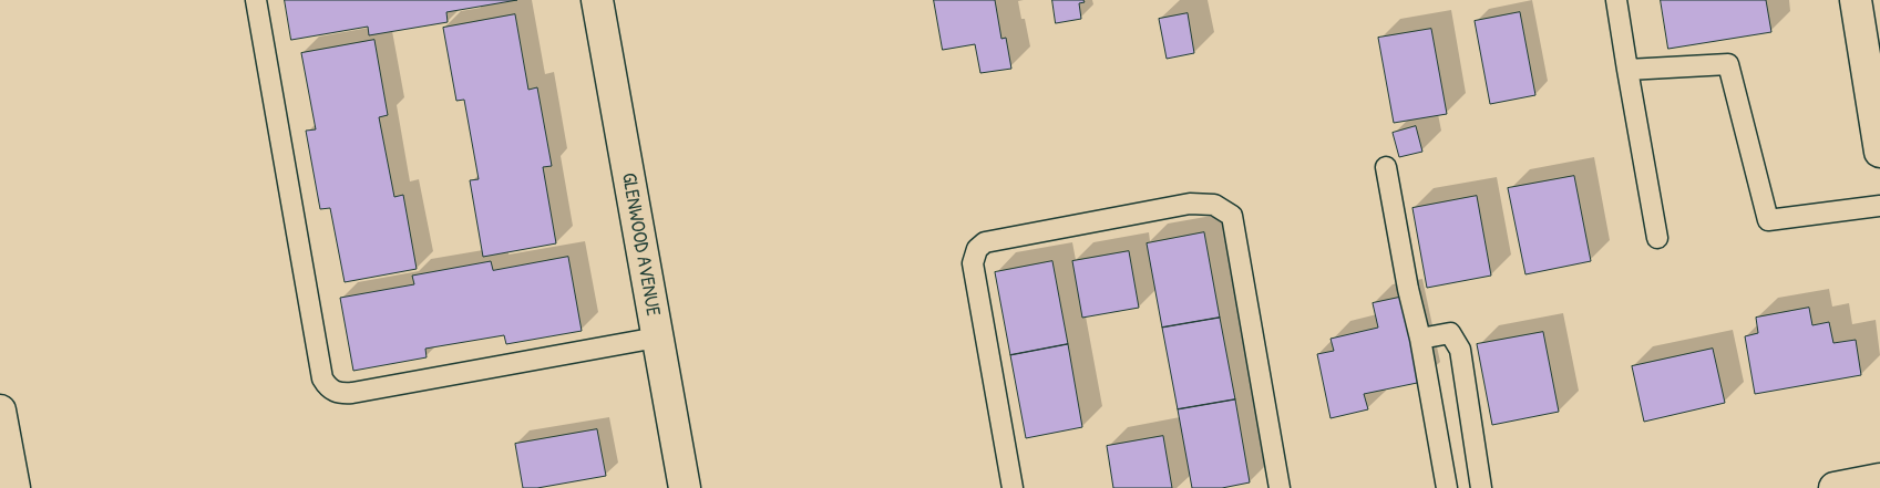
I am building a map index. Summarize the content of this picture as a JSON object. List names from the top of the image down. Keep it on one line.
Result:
{"streets":{"street":["GLENWOOD AVENUE"]}}
